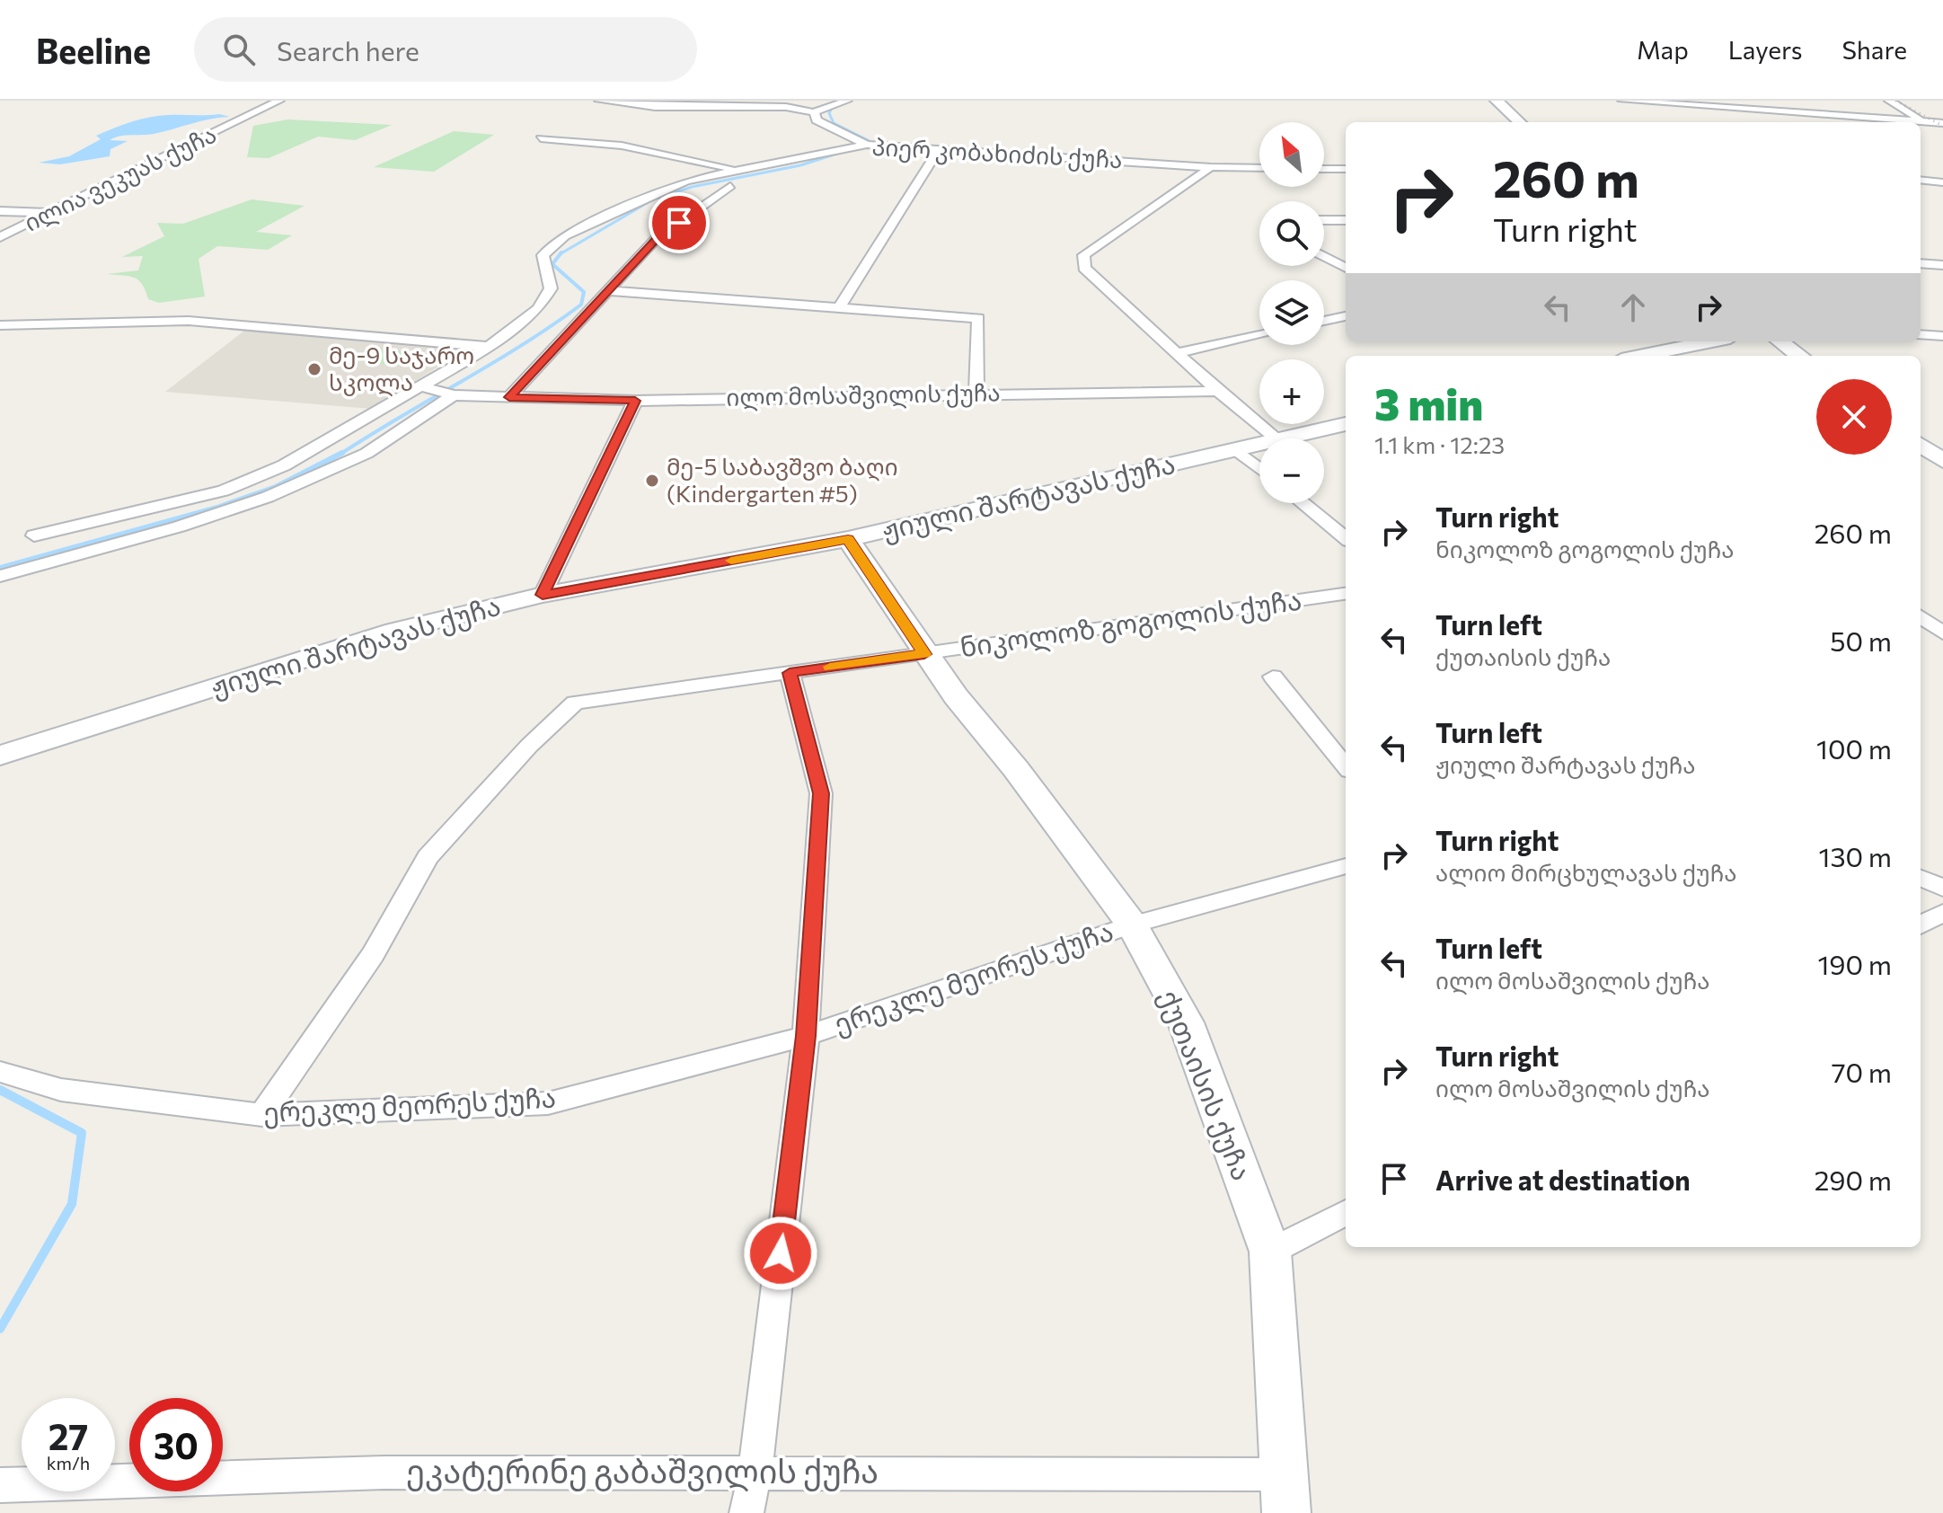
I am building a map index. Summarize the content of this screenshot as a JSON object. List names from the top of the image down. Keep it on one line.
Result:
{"streets":{"street":["პიერ კობახიძის ქუჩა","ილია ვეკუას ქუჩა","ილო მოსაშვილის ქუჩა","ჟიული შარტავას ქუჩა","ნიკოლოზ გოგოლის ქუჩა","ერეკლე მეორეს ქუჩა","ქუთაისის ქუჩა","ეკატერინე გაბაშვილის ქუჩა"]},"crossings":[["პიერ კობახიძის ქუჩა","ილო მოსაშვილის ქუჩა"],["ჟიული შარტავას ქუჩა","ქუთაისის ქუჩა"],["ნიკოლოზ გოგოლის ქუჩა","ერეკლე მეორეს ქუჩა"],["ნიკოლოზ გოგოლის ქუჩა","ქუთაისის ქუჩა"],["ერეკლე მეორეს ქუჩა","ქუთაისის ქუჩა"],["ქუთაისის ქუჩა","ეკატერინე გაბაშვილის ქუჩა"]],"places":["მე-9 საჯარო სკოლა","მე-5 საბავშვო ბაღი (Kindergarten #5)"],"north":"top left","page":{"header":"Beeline","search":"Search here","nav":["Map","Layers","Share"],"map_buttons":["+","−"],"turn":["260 m","Turn right"],"heading":["3 min","1.1 km · 12:23"],"list":[{"name":"Turn right","note":"ნიკოლოზ გოგოლის ქუჩა","value":"260 m"},{"name":"Turn left","note":"ქუთაისის ქუჩა","value":"50 m"},{"name":"Turn left","note":"ჟიული შარტავას ქუჩა","value":"100 m"},{"name":"Turn right","note":"ალიო მირცხულავას ქუჩა","value":"130 m"},{"name":"Turn left","note":"ილო მოსაშვილის ქუჩა","value":"190 m"},{"name":"Turn right","note":"ილო მოსაშვილის ქუჩა","value":"70 m"},{"name":"Arrive at destination","value":"290 m"}],"speed":"27 km/h","limit":"30"}}
